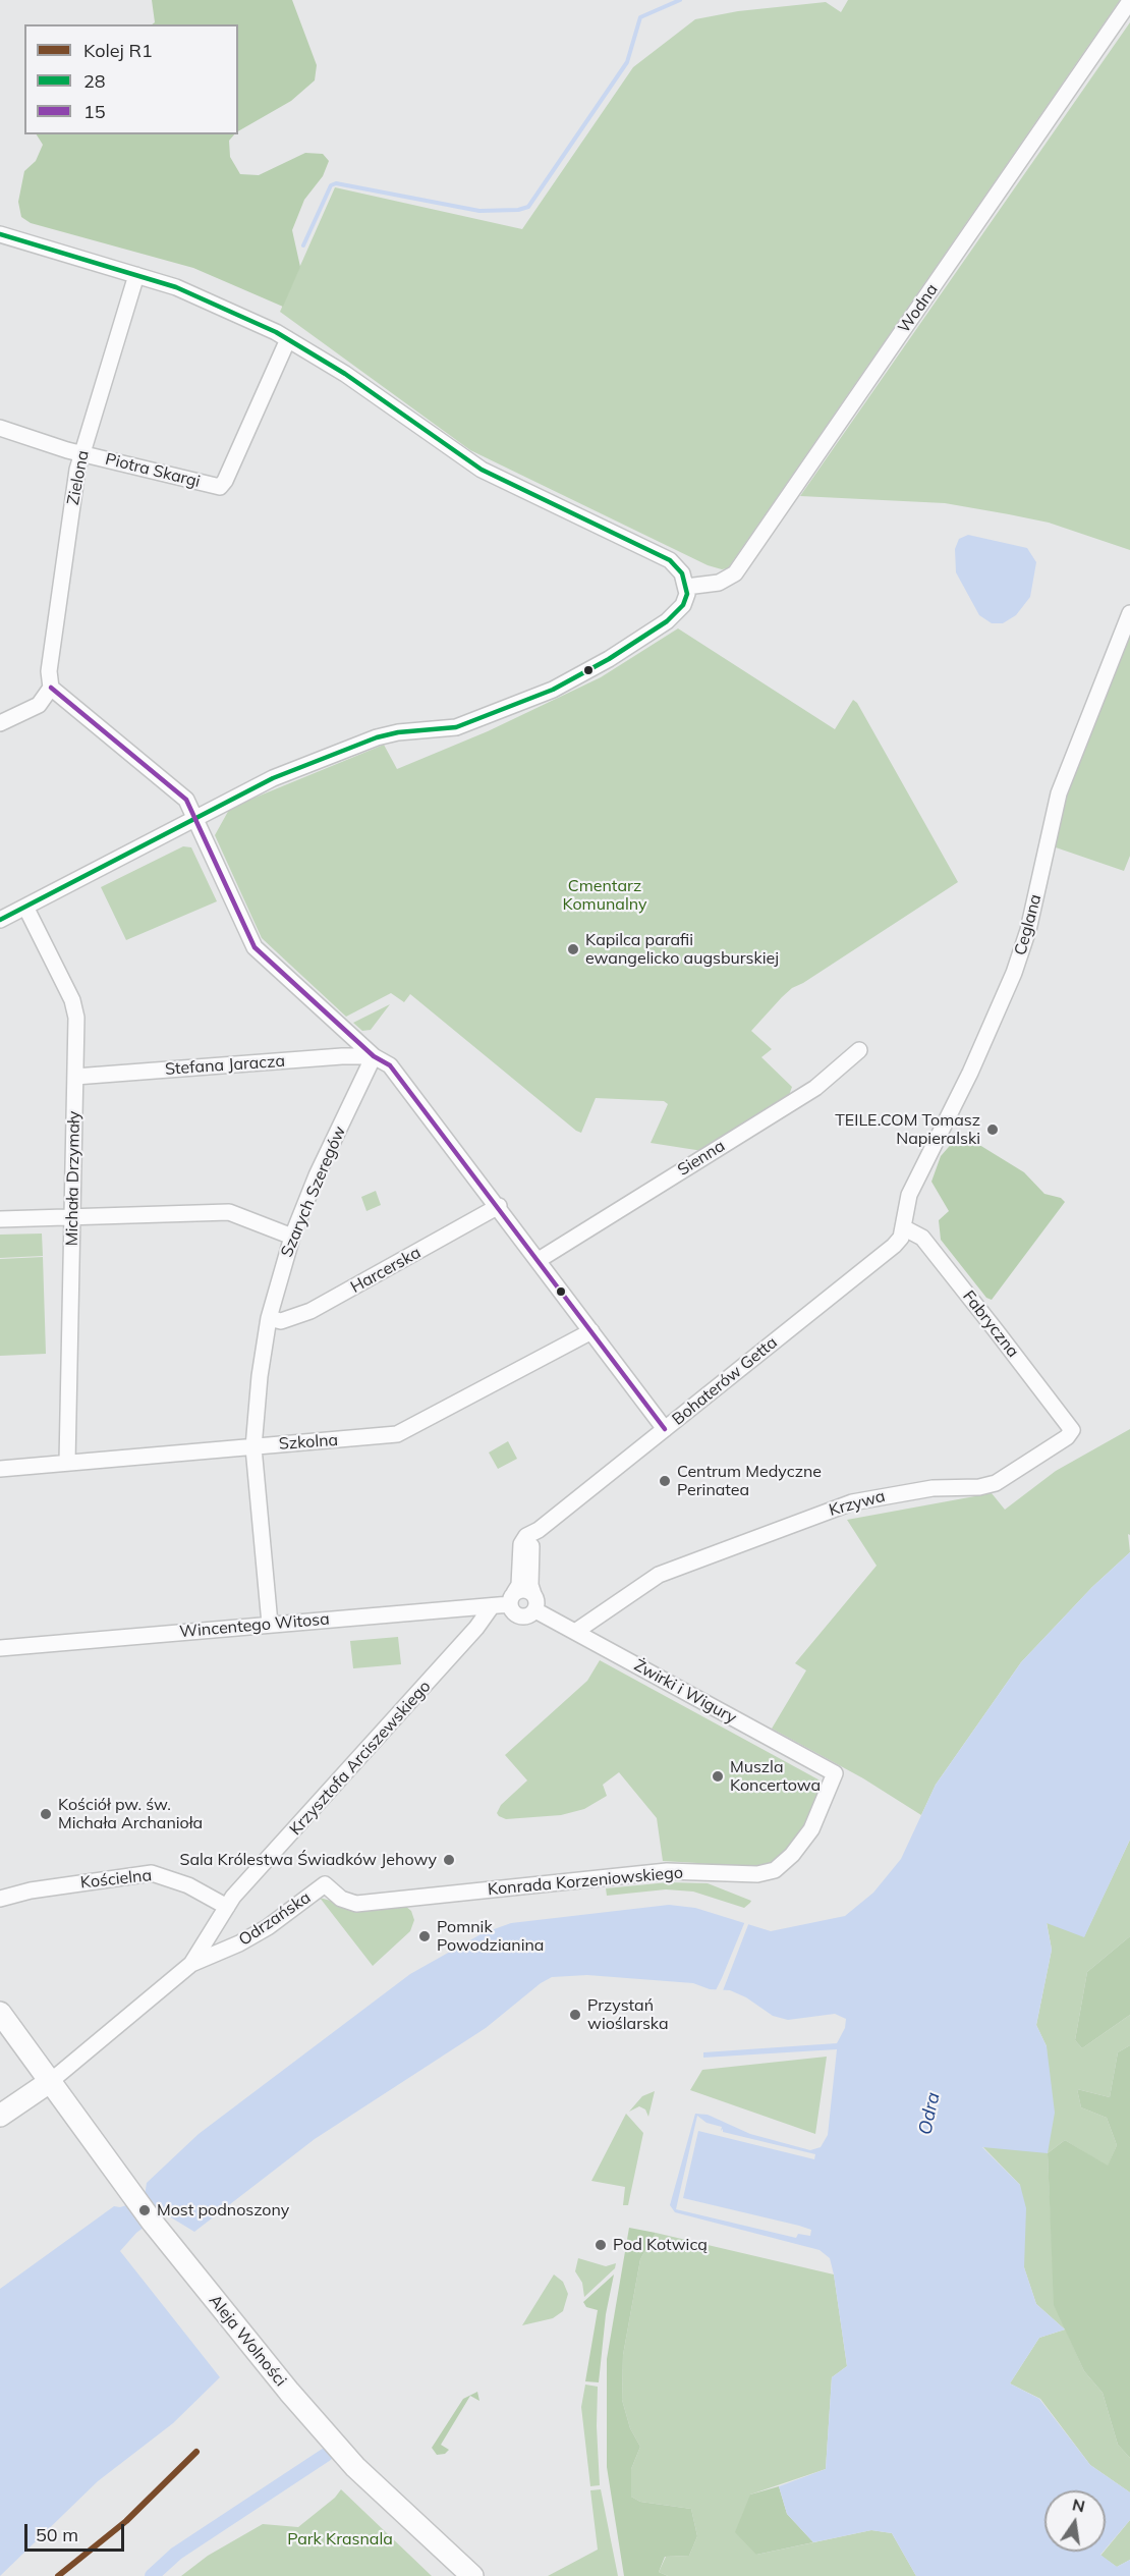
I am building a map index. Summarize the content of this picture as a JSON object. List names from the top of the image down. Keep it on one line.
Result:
{"streets":{"street":["Wodna","Piotra Skargi","Zielona","Ceglana","Stefana Jaracza","Sienna","Michała Drzymały","Szarych Szeregów","Harcerska","Fabryczna","Bohaterów Getta","Szkolna","Krzywa","Wincentego Witosa","Żwirki i Wigury","Krzysztofa Arciszewskiego","Kościelna","Konrada Korzeniowskiego","Odrzańska","Aleja Wolności"]},"crossings":[["Piotra Skargi","Zielona"],["Ceglana","Fabryczna"],["Ceglana","Bohaterów Getta"],["Stefana Jaracza","Michała Drzymały"],["Stefana Jaracza","Szarych Szeregów"],["Michała Drzymały","Szkolna"],["Szarych Szeregów","Harcerska"],["Szarych Szeregów","Szkolna"],["Szarych Szeregów","Wincentego Witosa"],["Fabryczna","Bohaterów Getta"],["Fabryczna","Krzywa"],["Bohaterów Getta","Wincentego Witosa"],["Bohaterów Getta","Żwirki i Wigury"],["Krzywa","Żwirki i Wigury"],["Wincentego Witosa","Żwirki i Wigury"],["Wincentego Witosa","Krzysztofa Arciszewskiego"],["Żwirki i Wigury","Konrada Korzeniowskiego"],["Krzysztofa Arciszewskiego","Kościelna"],["Krzysztofa Arciszewskiego","Odrzańska"],["Kościelna","Odrzańska"],["Konrada Korzeniowskiego","Odrzańska"],["Odrzańska","Aleja Wolności"]],"water":["Odra"],"parks":["Cmentarz Komunalny","Park Krasnala"],"places":["Kapilca parafii ewangelicko augsburskiej","TEILE.COM Tomasz Napieralski","Centrum Medyczne Perinatea","Muszla Koncertowa","Kościół pw. św. Michała Archanioła","Sala Królestwa Świadków Jehowy","Pomnik Powodzianina","Przystań wioślarska","Most podnoszony","Pod Kotwicą"],"lines":["transit line 28","transit line 15","rail line R1"],"legend":["Kolej R1","28","15"],"scale_bar":"50 m","north":"top"}
